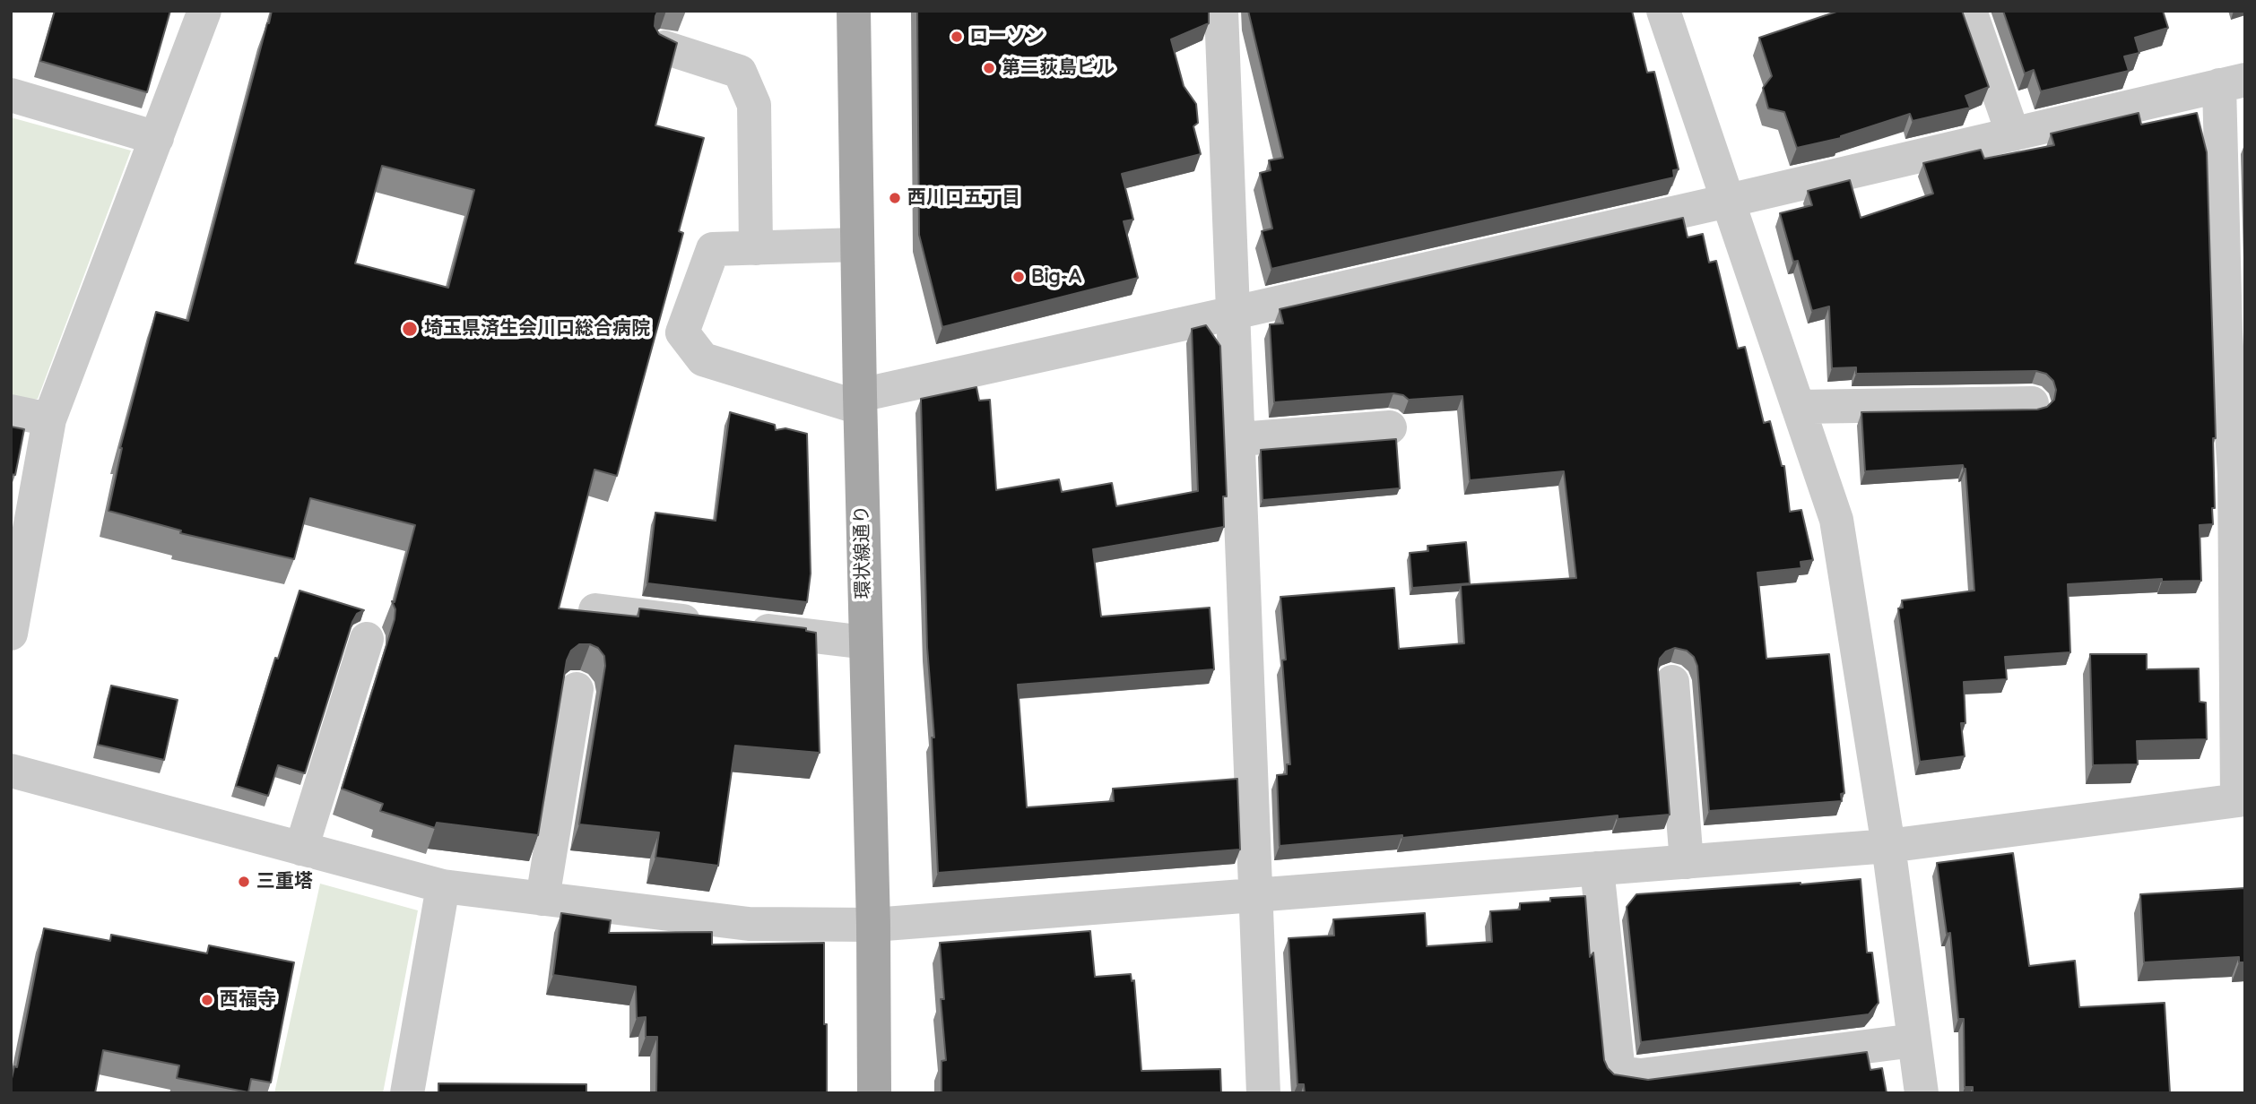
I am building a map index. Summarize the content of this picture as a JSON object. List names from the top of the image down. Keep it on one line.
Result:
{"streets":{"main road":["環状線通り"]},"places":["ローソン","第二荻島ビル","西川口五丁目","Big-A","埼玉県済生会川口総合病院","三重塔","西福寺"]}
